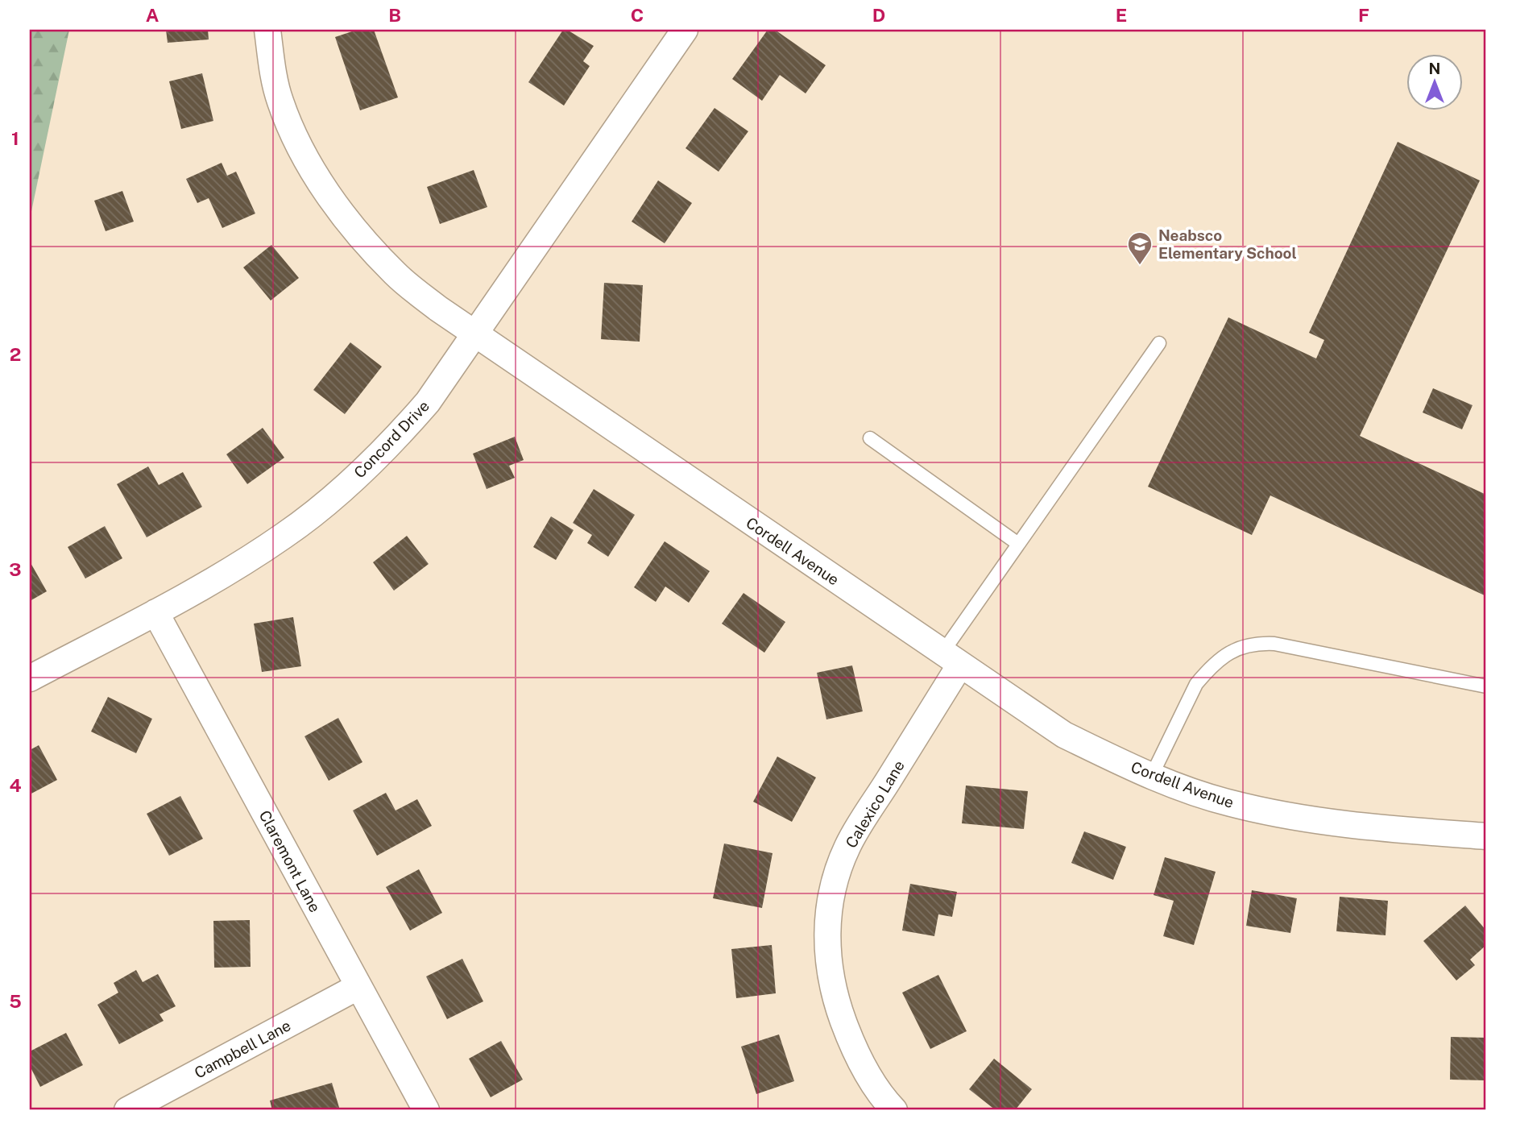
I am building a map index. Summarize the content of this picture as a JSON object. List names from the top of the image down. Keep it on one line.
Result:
{"streets":{"street":["Concord Drive","Cordell Avenue","Calexico Lane","Claremont Lane","Campbell Lane"]},"crossings":[["Concord Drive","Cordell Avenue"],["Concord Drive","Claremont Lane"],["Cordell Avenue","Calexico Lane"],["Claremont Lane","Campbell Lane"]],"places":{"school or university":["Neabsco Elementary School"]},"north":"top","grid":{"columns":["A","B","C","D","E","F"],"rows":["1","2","3","4","5"]}}
